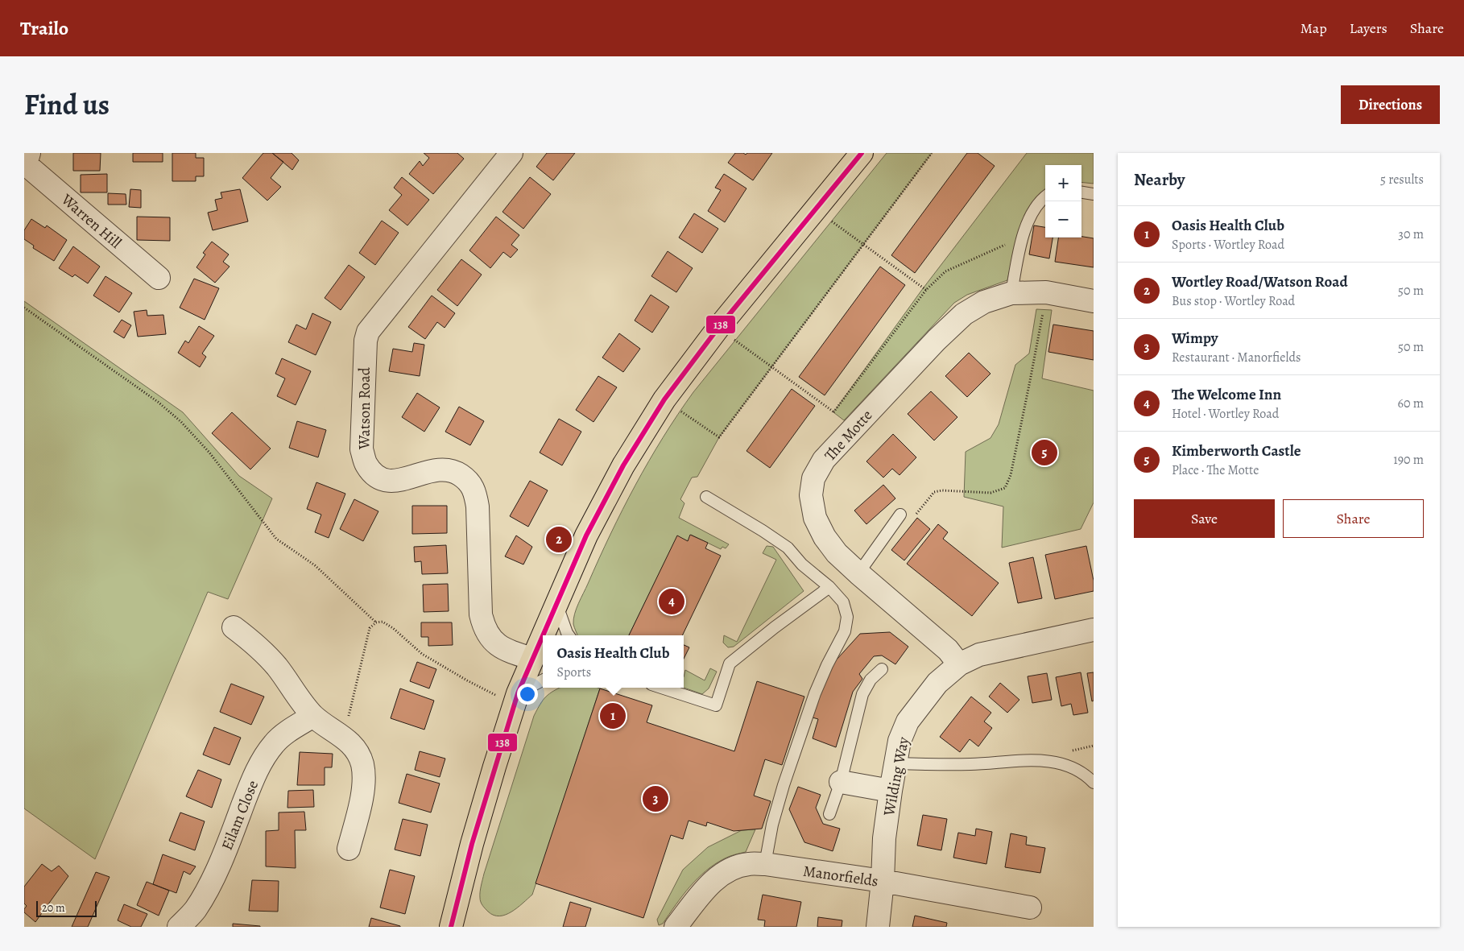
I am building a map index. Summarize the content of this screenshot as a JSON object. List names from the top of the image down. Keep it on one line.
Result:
{"streets":{"street":["Warren Hill","Watson Road","The Motte","Wilding Way","Eilam Close","Manorfields"]},"crossings":[["The Motte","Wilding Way"],["Wilding Way","Manorfields"]],"lines":["transit line 138"],"scale_bar":"20 m","page":{"header":"Trailo","nav":["Map","Layers","Share"],"title":"Find us","buttons":["Directions",["Save","Share"]],"heading":["Nearby","5 results"],"map_buttons":["+","−"],"list":[{"mark":"1","name":"Oasis Health Club","note":"Sports · Wortley Road","value":"30 m"},{"mark":"2","name":"Wortley Road/Watson Road","note":"Bus stop · Wortley Road","value":"50 m"},{"mark":"3","name":"Wimpy","note":"Restaurant · Manorfields","value":"50 m"},{"mark":"4","name":"The Welcome Inn","note":"Hotel · Wortley Road","value":"60 m"},{"mark":"5","name":"Kimberworth Castle","note":"Place · The Motte","value":"190 m"}],"pins":["5","2","4","1","3"],"popup":["Oasis Health Club","Sports"],"scale":"20 m"}}
